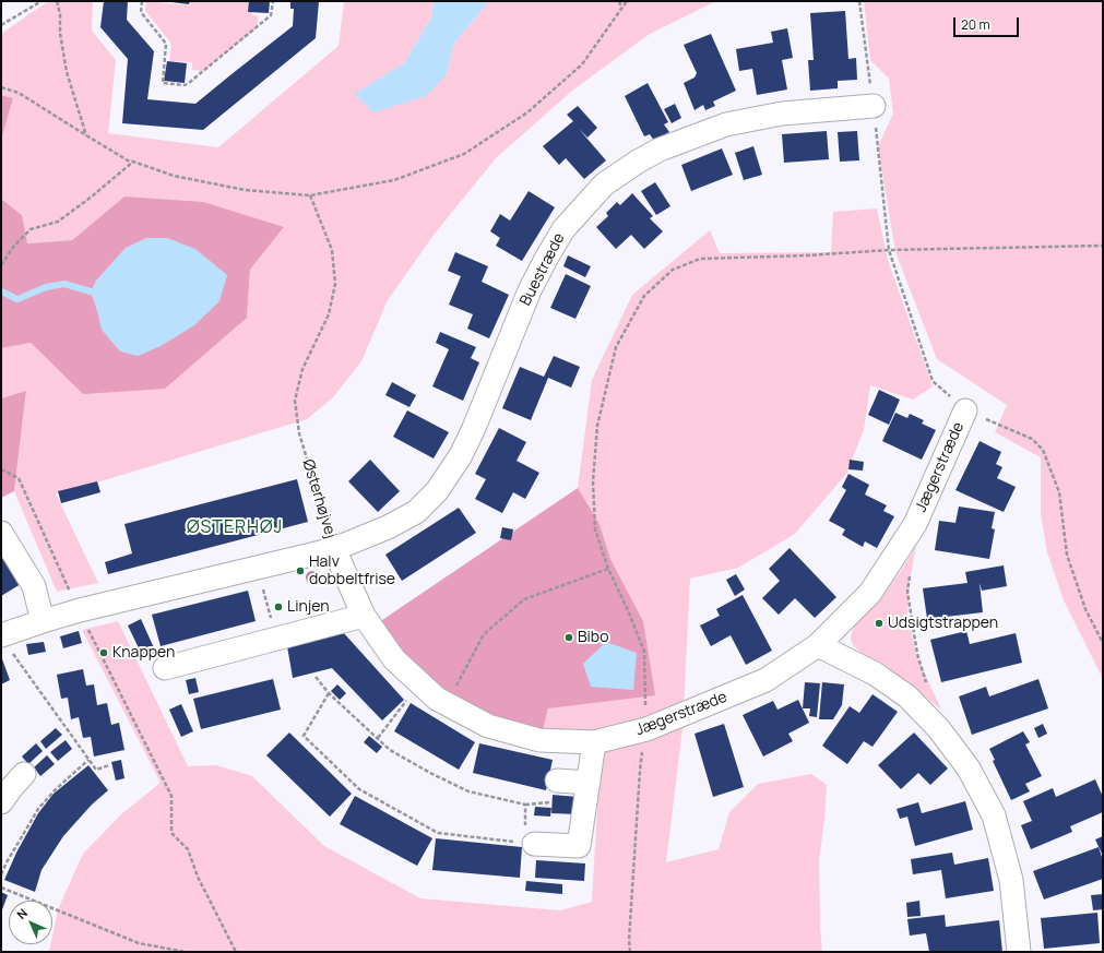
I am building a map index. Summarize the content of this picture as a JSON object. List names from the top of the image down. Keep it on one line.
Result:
{"streets":{"street":["Buestræde","Jægerstræde","Østerhøjvej"]},"crossings":[["Buestræde","Jægerstræde"],["Buestræde","Østerhøjvej"],["Jægerstræde","Østerhøjvej"]],"districts":["ØSTERHØJ"],"places":["Halv dobbeltfrise","Linjen","Udsigtstrappen","Bibo","Knappen"],"scale_bar":"20 m","north":"top left"}
